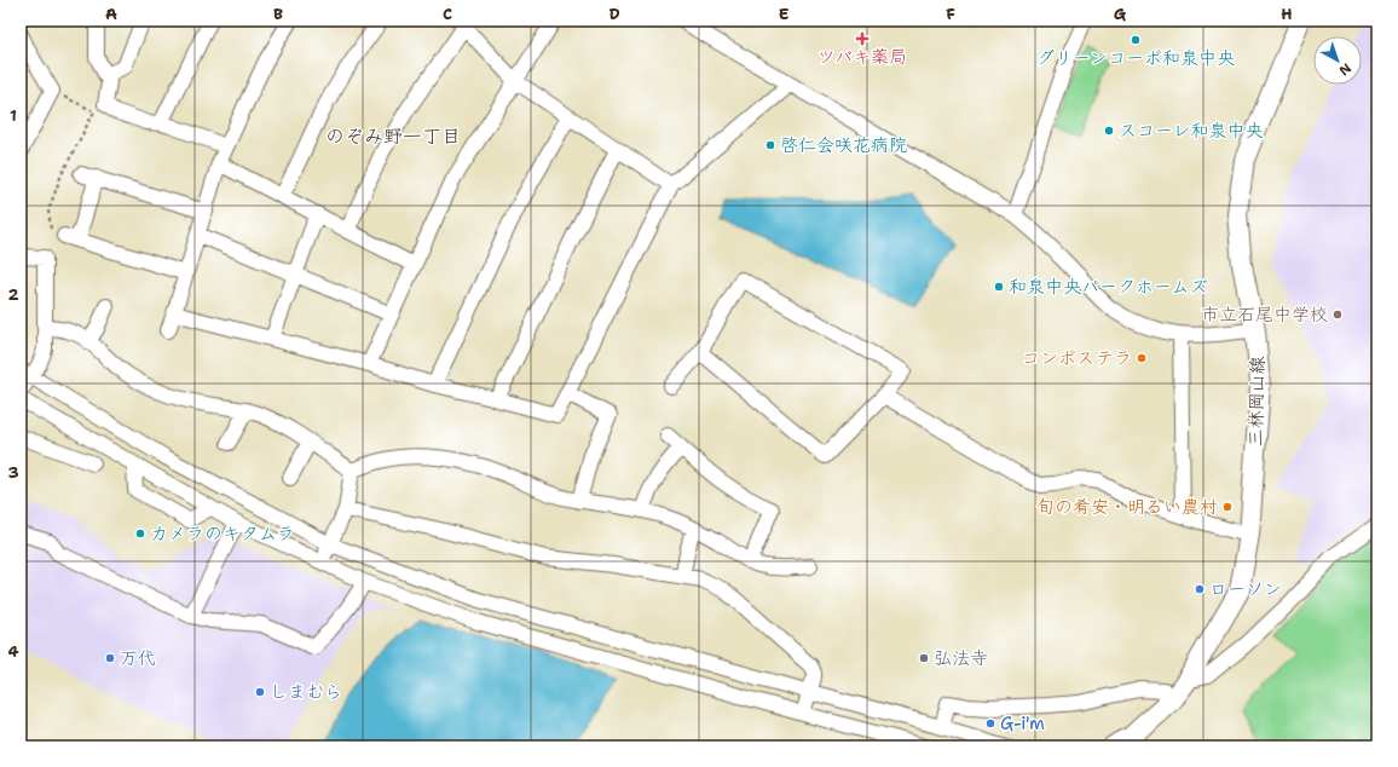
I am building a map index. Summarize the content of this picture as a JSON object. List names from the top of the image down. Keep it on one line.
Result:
{"streets":{"main road":["三林岡山線"]},"districts":["のぞみ野一丁目"],"places":{"health":["ツバキ薬局"],"other":["グリーンコーポ和泉中央","スコーレ和泉中央","啓仁会咲花病院","和泉中央パークホームズ","市立石尾中学校","コンポステラ","旬の肴安・明るい農村","カメラのキタムラ","ローソン","万代","弘法寺","しまむら","G-i'm"]},"north":"bottom right","grid":{"columns":["A","B","C","D","E","F","G","H"],"rows":["1","2","3","4"]}}
